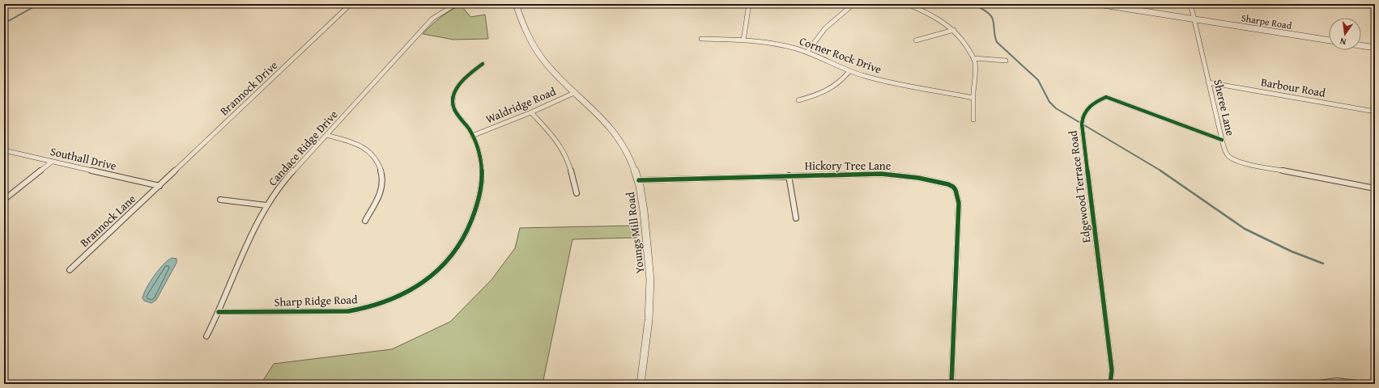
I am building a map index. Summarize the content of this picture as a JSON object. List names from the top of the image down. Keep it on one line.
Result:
{"streets":{"street":["Sharpe Road","Corner Rock Drive","Barbour Road","Brannock Drive","Waldridge Road","Sheree Lane","Candace Ridge Drive","Southall Drive","Hickory Tree Lane","Edgewood Terrace Road","Brannock Lane","Youngs Mill Road","Sharp Ridge Road"]},"crossings":[["Sharpe Road","Sheree Lane"],["Barbour Road","Sheree Lane"],["Brannock Drive","Southall Drive"],["Brannock Drive","Brannock Lane"],["Waldridge Road","Youngs Mill Road"],["Waldridge Road","Sharp Ridge Road"],["Sheree Lane","Edgewood Terrace Road"],["Candace Ridge Drive","Sharp Ridge Road"],["Southall Drive","Brannock Lane"],["Hickory Tree Lane","Youngs Mill Road"]],"north":"bottom"}
